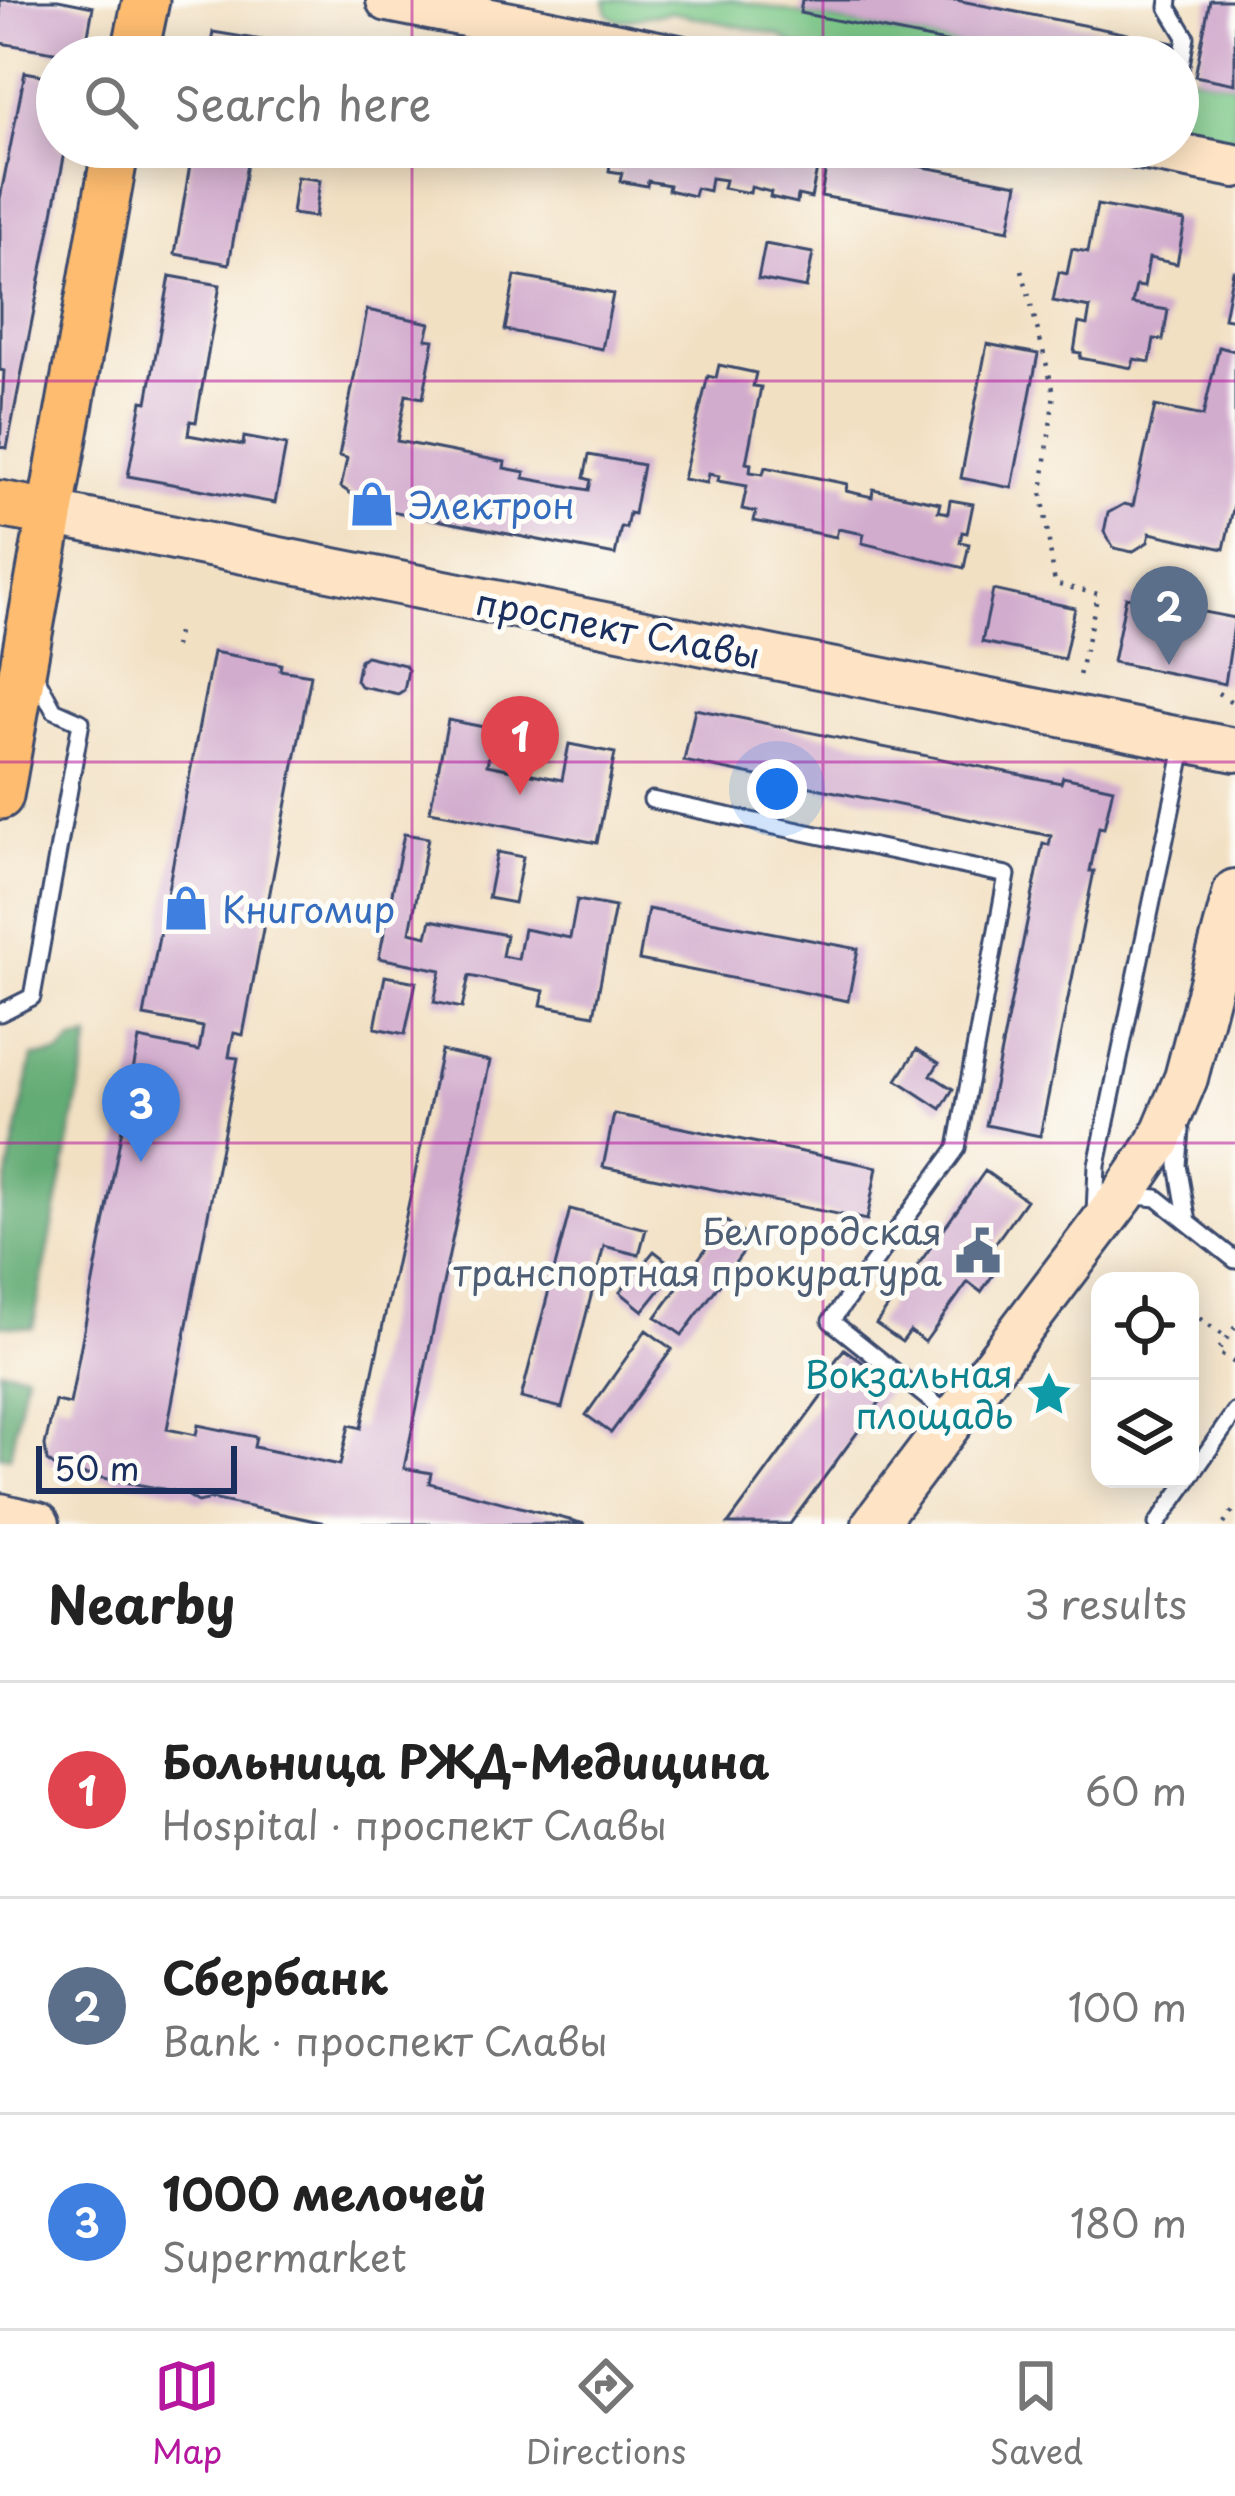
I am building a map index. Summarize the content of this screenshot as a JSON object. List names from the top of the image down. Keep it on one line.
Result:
{"streets":{"main road":["проспект Славы"]},"places":{"shop":["Электрон","Книгомир"],"public building":["Белгородская транспортная прокуратура"],"place":["Вокзальная площадь"]},"scale_bar":"50 m","page":{"search":"Search here","pins":["2","1","3"],"scale":"50 m","heading":["Nearby","3 results"],"list":[{"mark":"1","name":"Больница РЖД-Медицина","note":"Hospital · проспект Славы","value":"60 m"},{"mark":"2","name":"Сбербанк","note":"Bank · проспект Славы","value":"100 m"},{"mark":"3","name":"1000 мелочей","note":"Supermarket","value":"180 m"}],"nav":["Map","Directions","Saved"]}}
